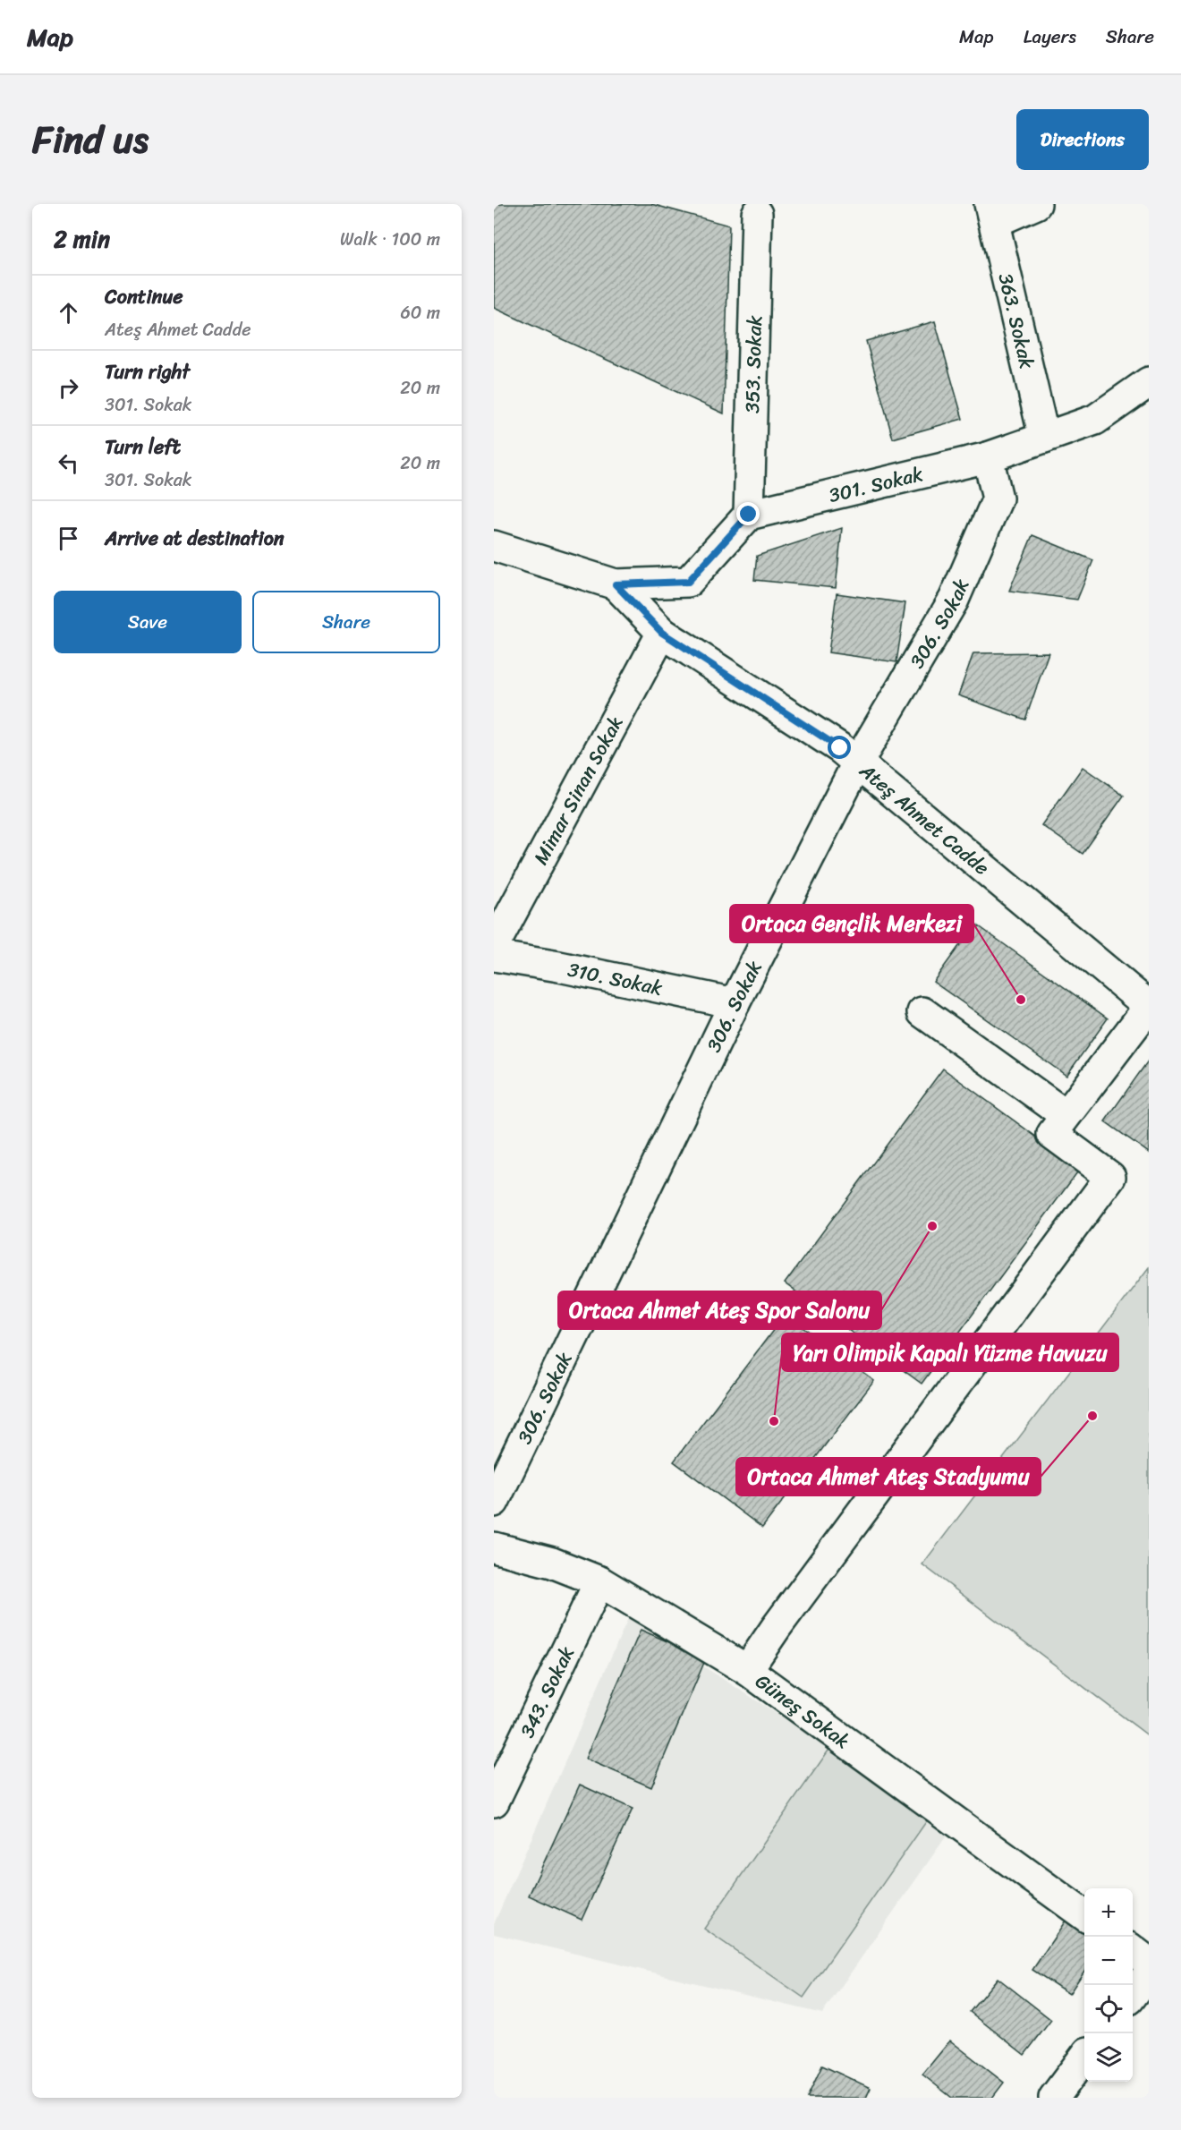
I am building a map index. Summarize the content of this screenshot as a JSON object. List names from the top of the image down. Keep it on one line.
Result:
{"streets":{"street":["363. Sokak","353. Sokak","301. Sokak","306. Sokak","Mimar Sinan Sokak","Ateş Ahmet Cadde","310. Sokak","343. Sokak","Güneş Sokak"]},"crossings":[["363. Sokak","301. Sokak"],["353. Sokak","301. Sokak"],["301. Sokak","306. Sokak"],["306. Sokak","Ateş Ahmet Cadde"],["306. Sokak","310. Sokak"],["Mimar Sinan Sokak","Ateş Ahmet Cadde"],["343. Sokak","Güneş Sokak"]],"places":["Ortaca Gençlik Merkezi","Ortaca Ahmet Ateş Spor Salonu","Ortaca Ahmet Ateş Stadyumu","Yarı Olimpik Kapalı Yüzme Havuzu"],"page":{"header":"Map","nav":["Map","Layers","Share"],"title":"Find us","buttons":["Directions",["Save","Share"]],"heading":["2 min","Walk · 100 m"],"list":[["Continue","Ateş Ahmet Cadde","60 m"],["Turn right","301. Sokak","20 m"],["Turn left","301. Sokak","20 m"],"Arrive at destination"],"map_buttons":["+","−"]}}
